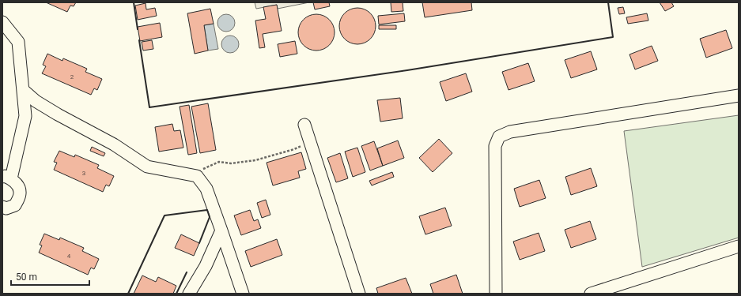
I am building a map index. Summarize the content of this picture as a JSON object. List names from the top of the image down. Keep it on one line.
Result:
{"house_numbers":["2","3","4"],"scale_bar":"50 m"}
